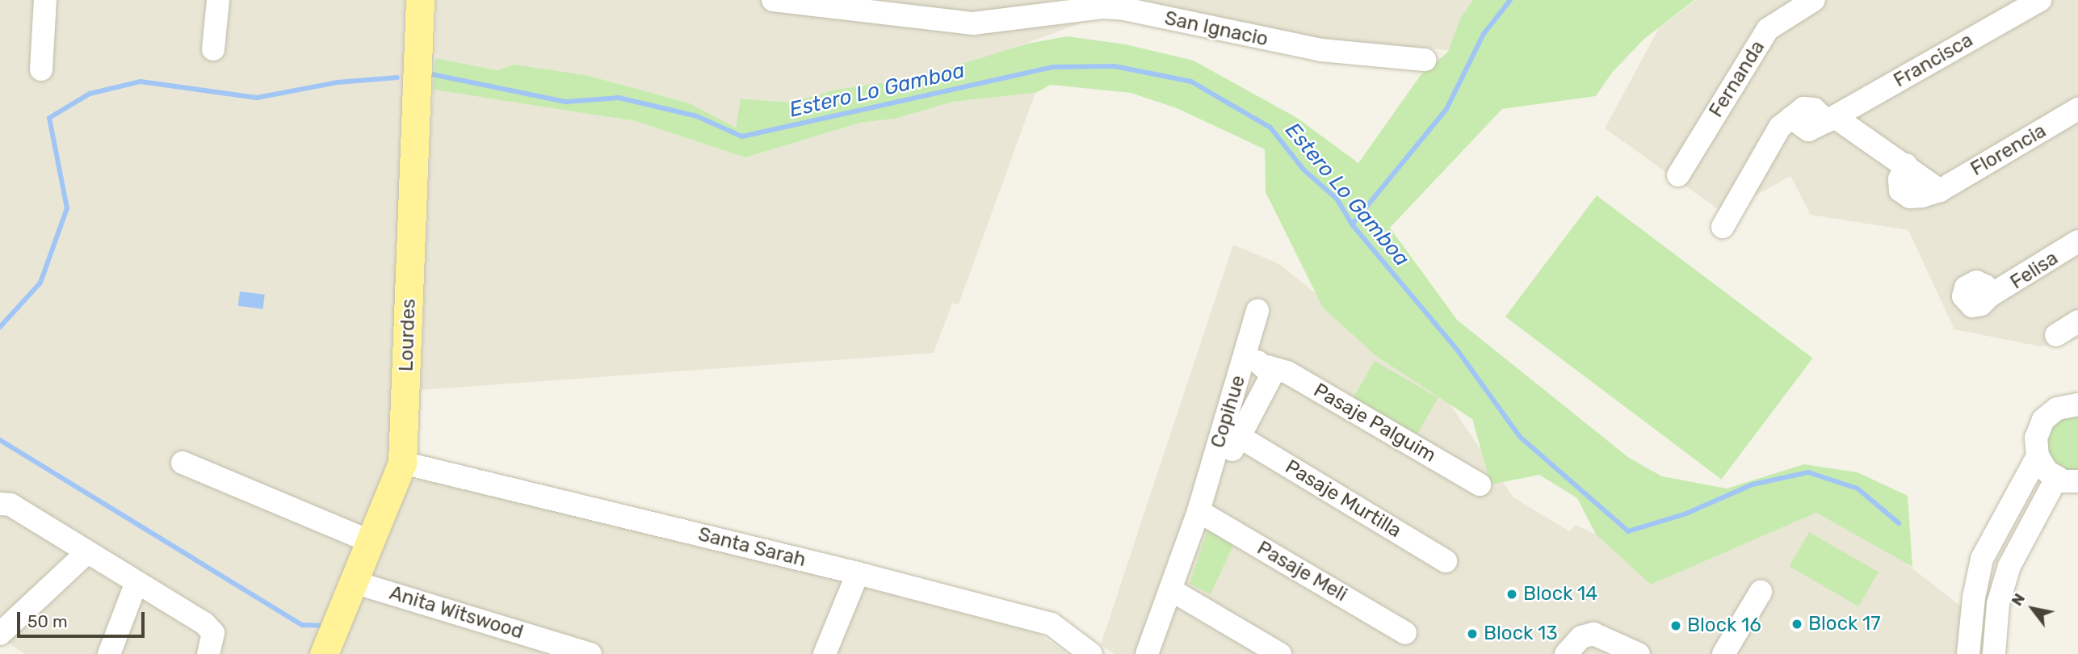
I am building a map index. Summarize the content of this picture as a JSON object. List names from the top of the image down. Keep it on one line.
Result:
{"streets":{"main road":["Lourdes"],"street":["San Ignacio","Francisca","Fernanda","Florencia","Felisa","Copihue","Pasaje Palguim","Pasaje Murtilla","Santa Sarah","Pasaje Meli","Anita Witswood"]},"crossings":[["Francisca","Florencia"],["Lourdes","Santa Sarah"],["Lourdes","Anita Witswood"],["Copihue","Pasaje Palguim"],["Copihue","Pasaje Murtilla"],["Copihue","Pasaje Meli"]],"water":["Estero Lo Gamboa"],"places":["Block 14","Block 17","Block 16","Block 13"],"scale_bar":"50 m","north":"top left"}
